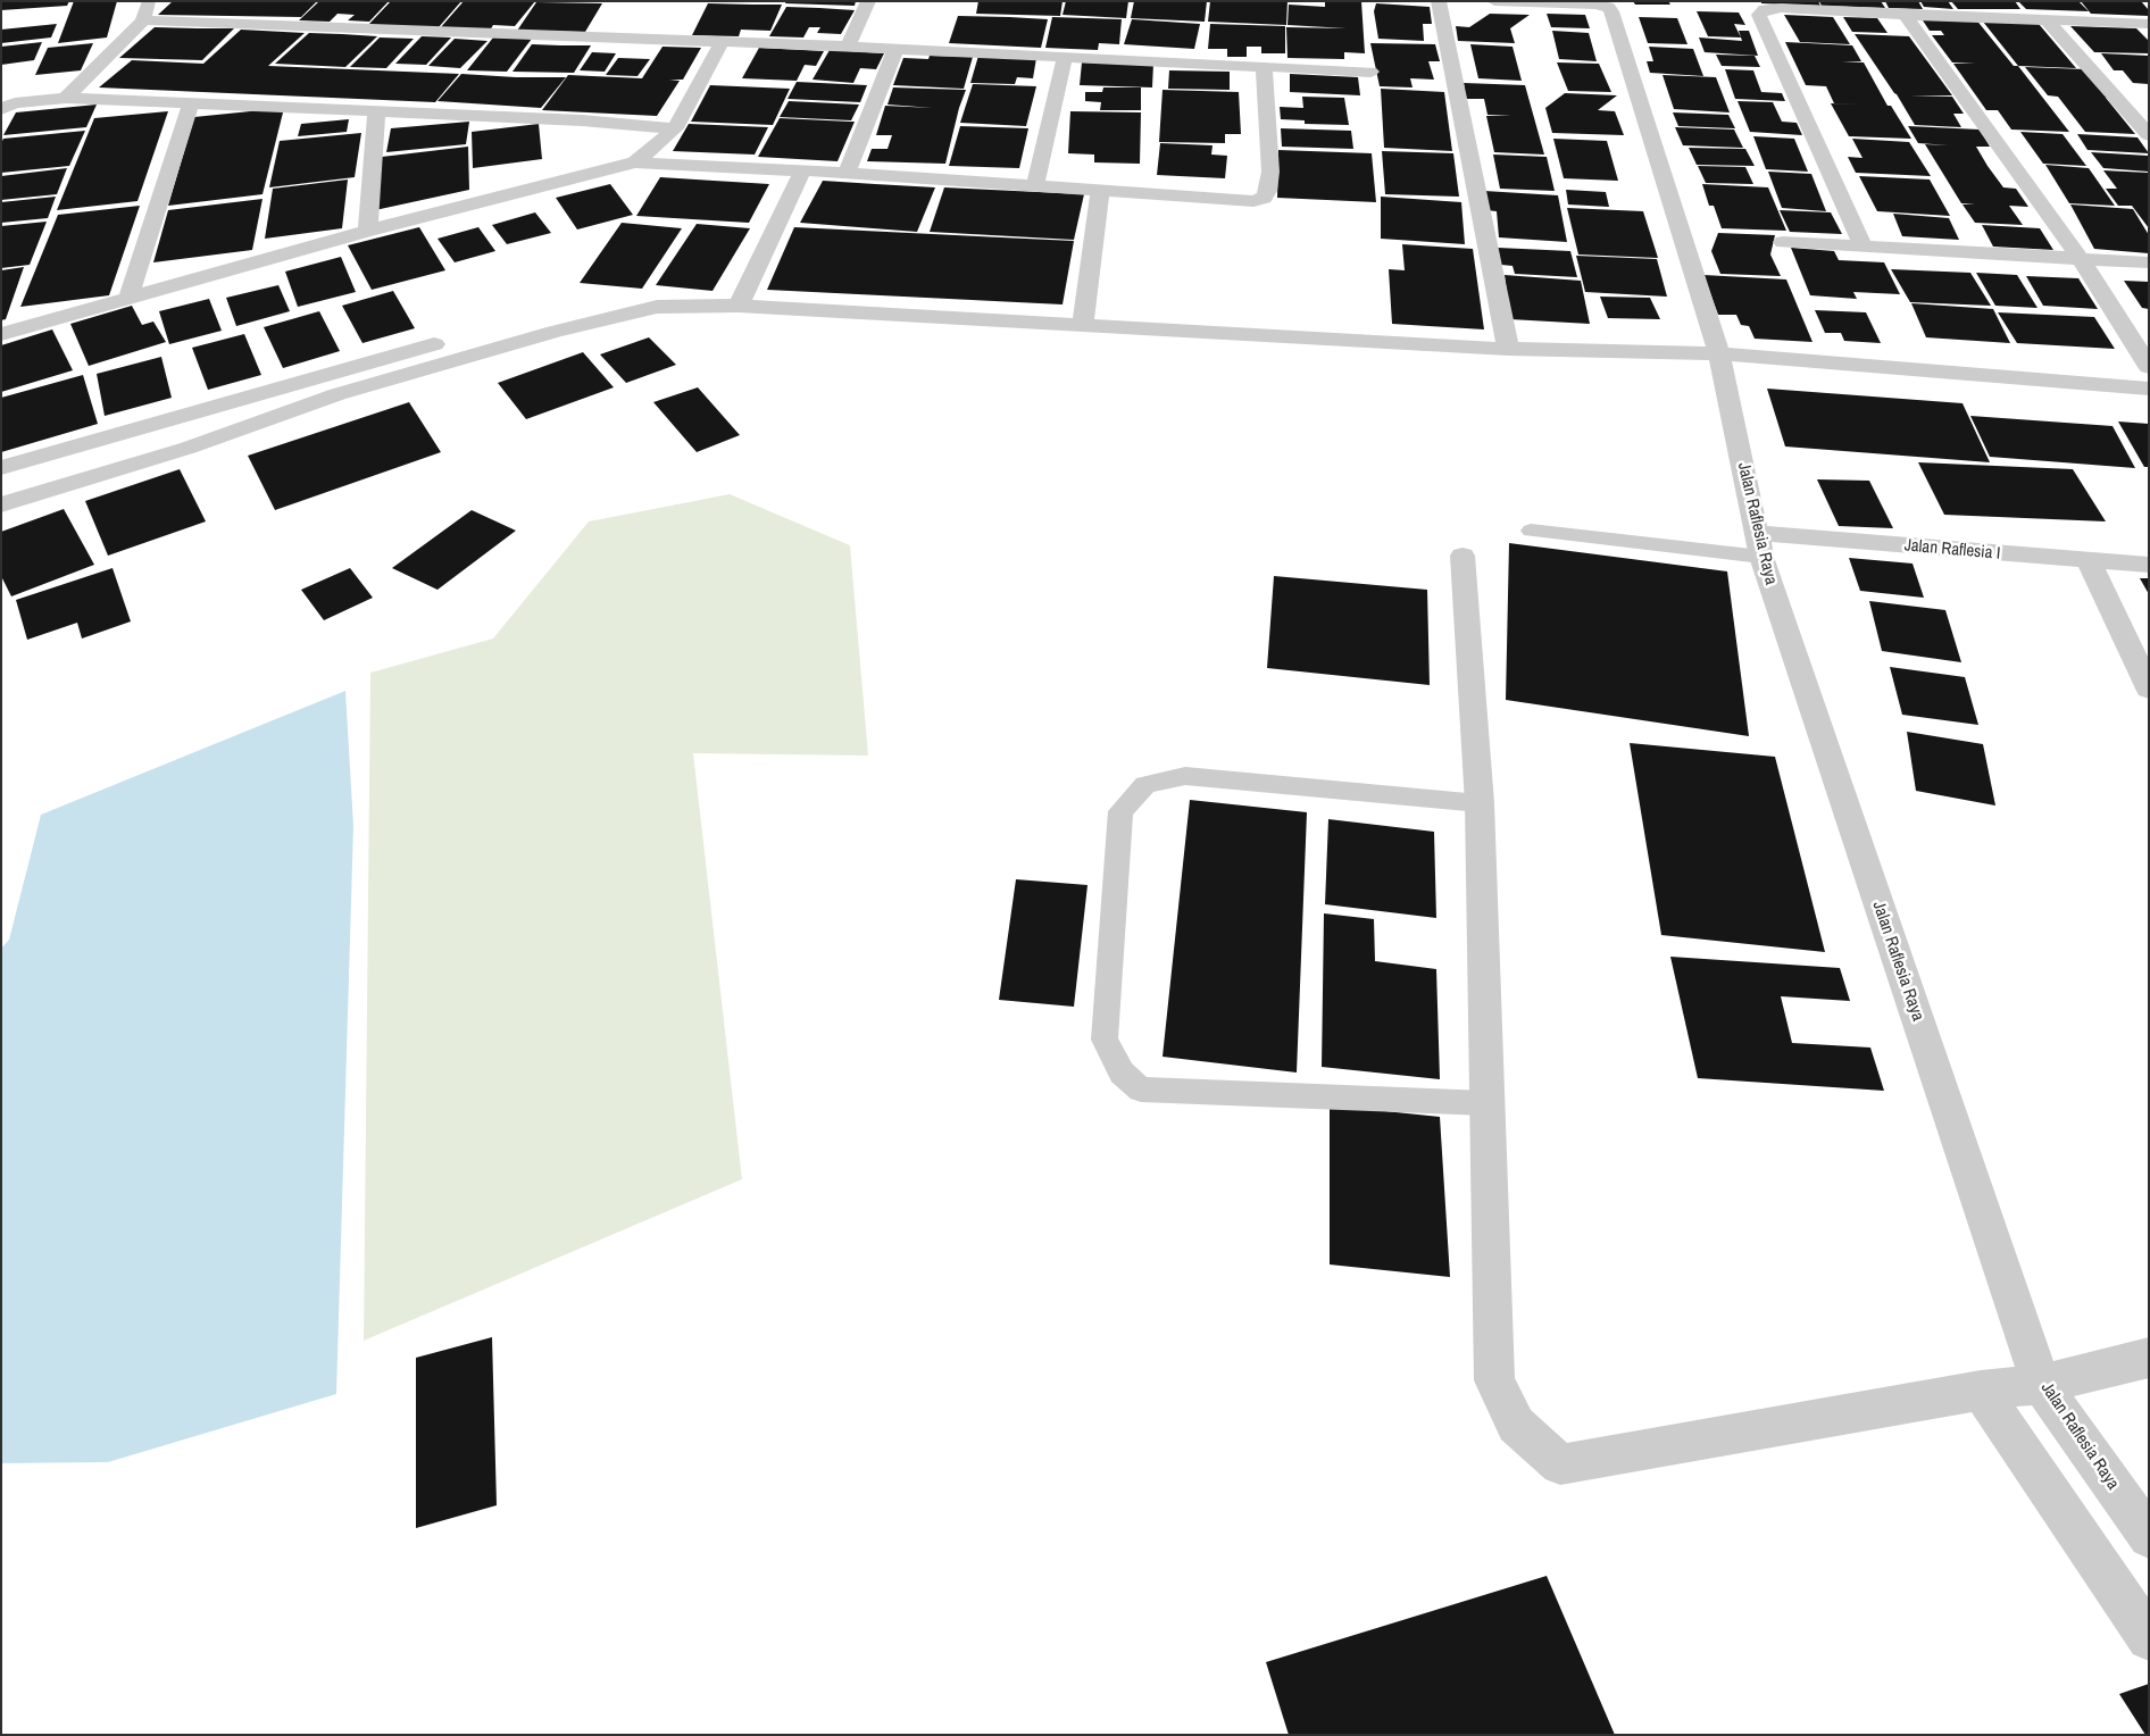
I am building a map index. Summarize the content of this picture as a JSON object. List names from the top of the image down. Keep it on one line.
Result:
{"streets":{"street":["Jalan Raflesia Raya","Jalan Raflesia I"]},"crossings":[["Jalan Raflesia Raya","Jalan Raflesia I"]]}
